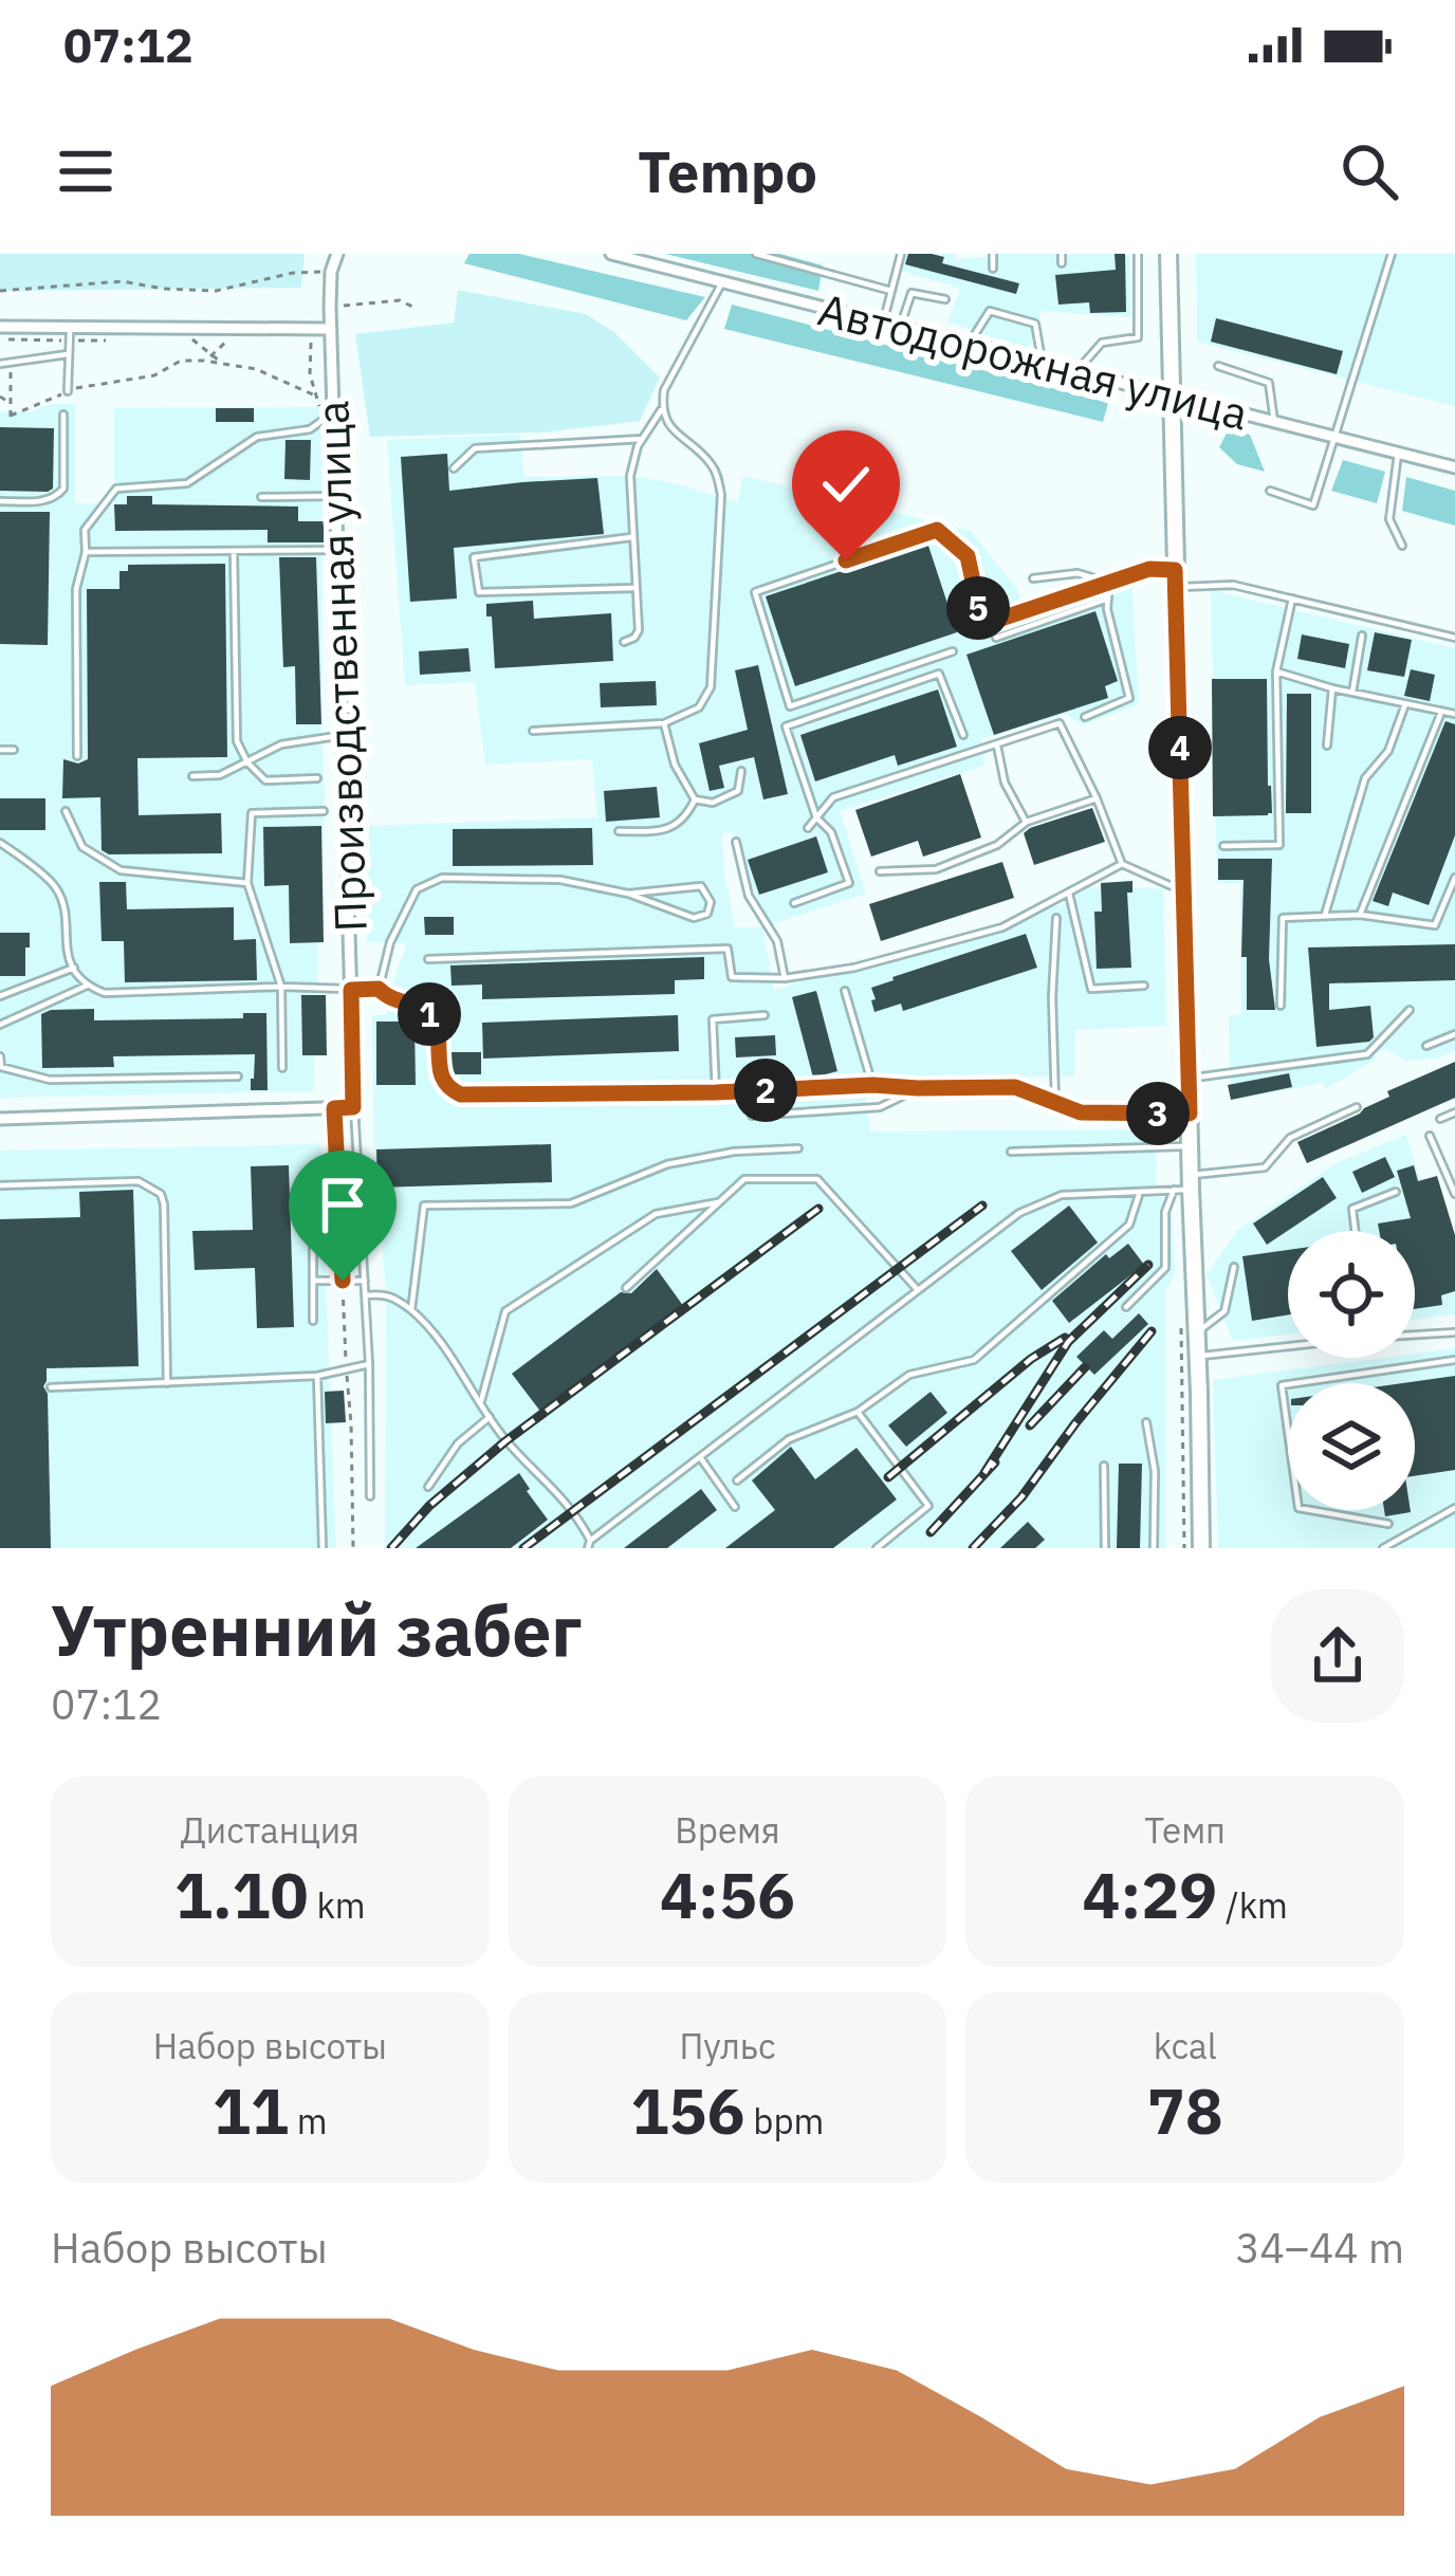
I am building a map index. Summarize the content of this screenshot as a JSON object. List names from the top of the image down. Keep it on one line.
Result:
{"streets":{"street":["Автодорожная улица","Производственная улица"]},"page":{"status":"07:12","header":"Tempo","pins":["5","4","1","2","3"],"heading":["Утренний забег","07:12"],"stats":[["Дистанция","1.10 km"],["Время","4:56"],["Темп","4:29 /km"],["Набор высоты","11 m"],["Пульс","156 bpm"],["kcal","78"]],"chart":["Набор высоты","34–44 m"]}}
